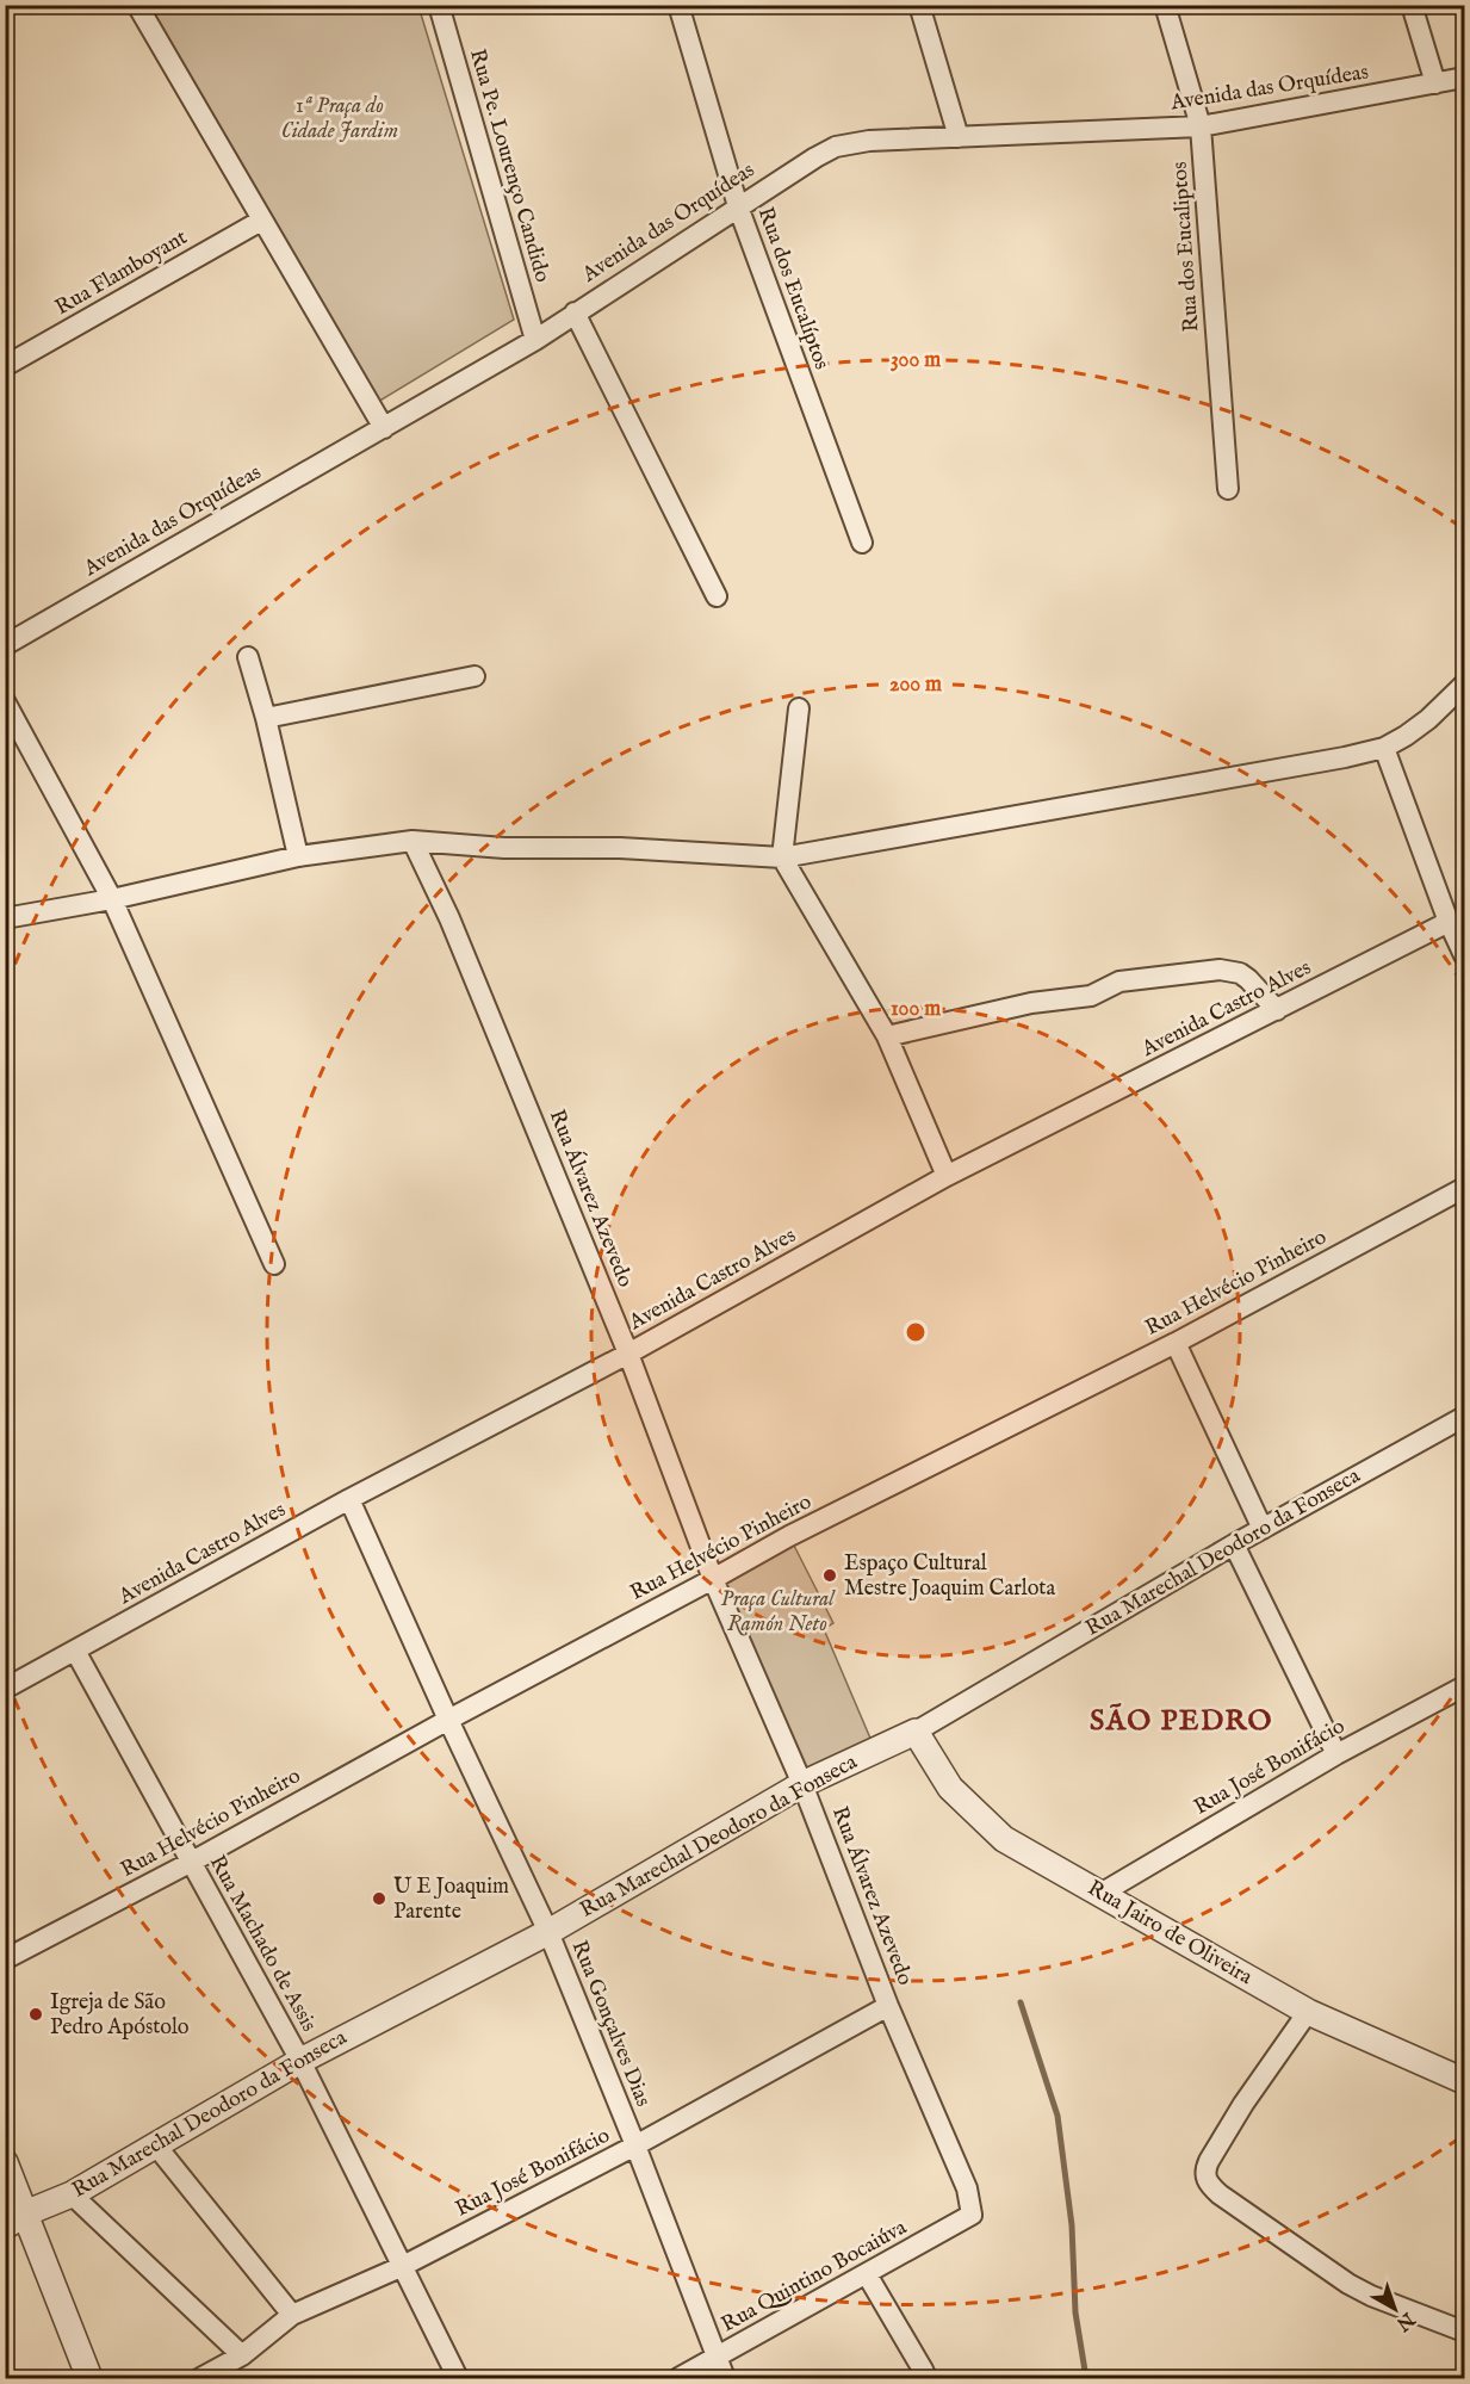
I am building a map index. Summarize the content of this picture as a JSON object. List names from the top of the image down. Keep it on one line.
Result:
{"streets":{"street":["Avenida das Orquídeas","Rua Pe. Lourenço Candido","Rua dos Eucaliptos","Rua Flamboyant","Rua dos Eucalíptos","Avenida Castro Alves","Rua Álvarez Azevedo","Rua Helvécio Pinheiro","Rua Marechal Deodoro da Fonseca","Rua José Bonifácio","Rua Jairo de Oliveira","Rua Machado de Assis","Rua Gonçalves Dias","Rua Quintino Bocaiúva"]},"crossings":[["Avenida das Orquídeas","Rua Pe. Lourenço Candido"],["Avenida das Orquídeas","Rua dos Eucaliptos"],["Avenida das Orquídeas","Rua dos Eucalíptos"],["Avenida Castro Alves","Rua Álvarez Azevedo"],["Avenida Castro Alves","Rua Machado de Assis"],["Avenida Castro Alves","Rua Gonçalves Dias"],["Rua Álvarez Azevedo","Rua Helvécio Pinheiro"],["Rua Álvarez Azevedo","Rua Marechal Deodoro da Fonseca"],["Rua Álvarez Azevedo","Rua José Bonifácio"],["Rua Álvarez Azevedo","Rua Quintino Bocaiúva"],["Rua Helvécio Pinheiro","Rua Machado de Assis"],["Rua Helvécio Pinheiro","Rua Gonçalves Dias"],["Rua Marechal Deodoro da Fonseca","Rua Jairo de Oliveira"],["Rua Marechal Deodoro da Fonseca","Rua Machado de Assis"],["Rua Marechal Deodoro da Fonseca","Rua Gonçalves Dias"],["Rua José Bonifácio","Rua Jairo de Oliveira"],["Rua José Bonifácio","Rua Machado de Assis"],["Rua José Bonifácio","Rua Gonçalves Dias"],["Rua Gonçalves Dias","Rua Quintino Bocaiúva"]],"districts":["SÃO PEDRO"],"parks":["1ª Praça do Cidade Jardim","Praça Cultural Ramón Neto"],"places":["Espaço Cultural Mestre Joaquim Carlota","U E Joaquim Parente","Igreja de São Pedro Apóstolo"],"north":"bottom right","rings":["300 m","200 m","100 m"]}
